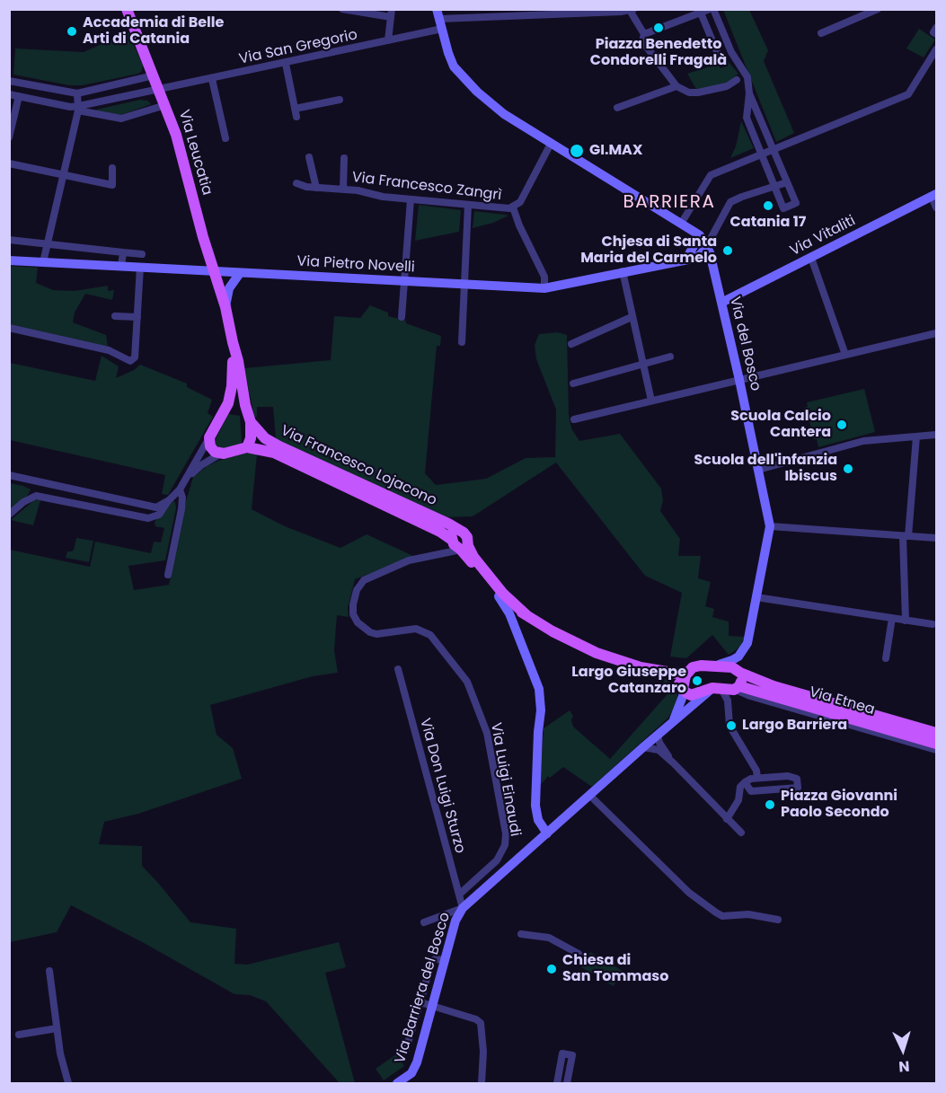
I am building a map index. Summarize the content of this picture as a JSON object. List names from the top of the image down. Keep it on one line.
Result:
{"streets":{"main road":["Via Leucatia","Via Vitaliti","Via Pietro Novelli","Via del Bosco","Via Francesco Lojacono","Via Etnea","Via Barriera del Bosco"],"street":["Via San Gregorio","Via Francesco Zangrì","Via Luigi Einaudi","Via Don Luigi Sturzo"]},"crossings":[["Via San Gregorio","Via Leucatia"],["Via San Gregorio","Via del Bosco"],["Via Leucatia","Via Pietro Novelli"],["Via Leucatia","Via Francesco Lojacono"],["Via Francesco Zangrì","Via del Bosco"],["Via Vitaliti","Via del Bosco"],["Via Pietro Novelli","Via del Bosco"],["Via Francesco Lojacono","Via Luigi Einaudi"],["Via Etnea","Via Barriera del Bosco"],["Via Luigi Einaudi","Via Don Luigi Sturzo"],["Via Don Luigi Sturzo","Via Barriera del Bosco"]],"districts":["BARRIERA"],"places":["Piazza Benedetto Condorelli Fragalà","Accademia di Belle Arti di Catania","GI.MAX","Catania 17","Chjesa di Santa Maria del Carmelo","Scuola Calcio Cantera","Scuola dell'infanzia Ibiscus","Largo Giuseppe Catanzaro","Largo Barriera","Piazza Giovanni Paolo Secondo","Chiesa di San Tommaso"],"north":"bottom"}
